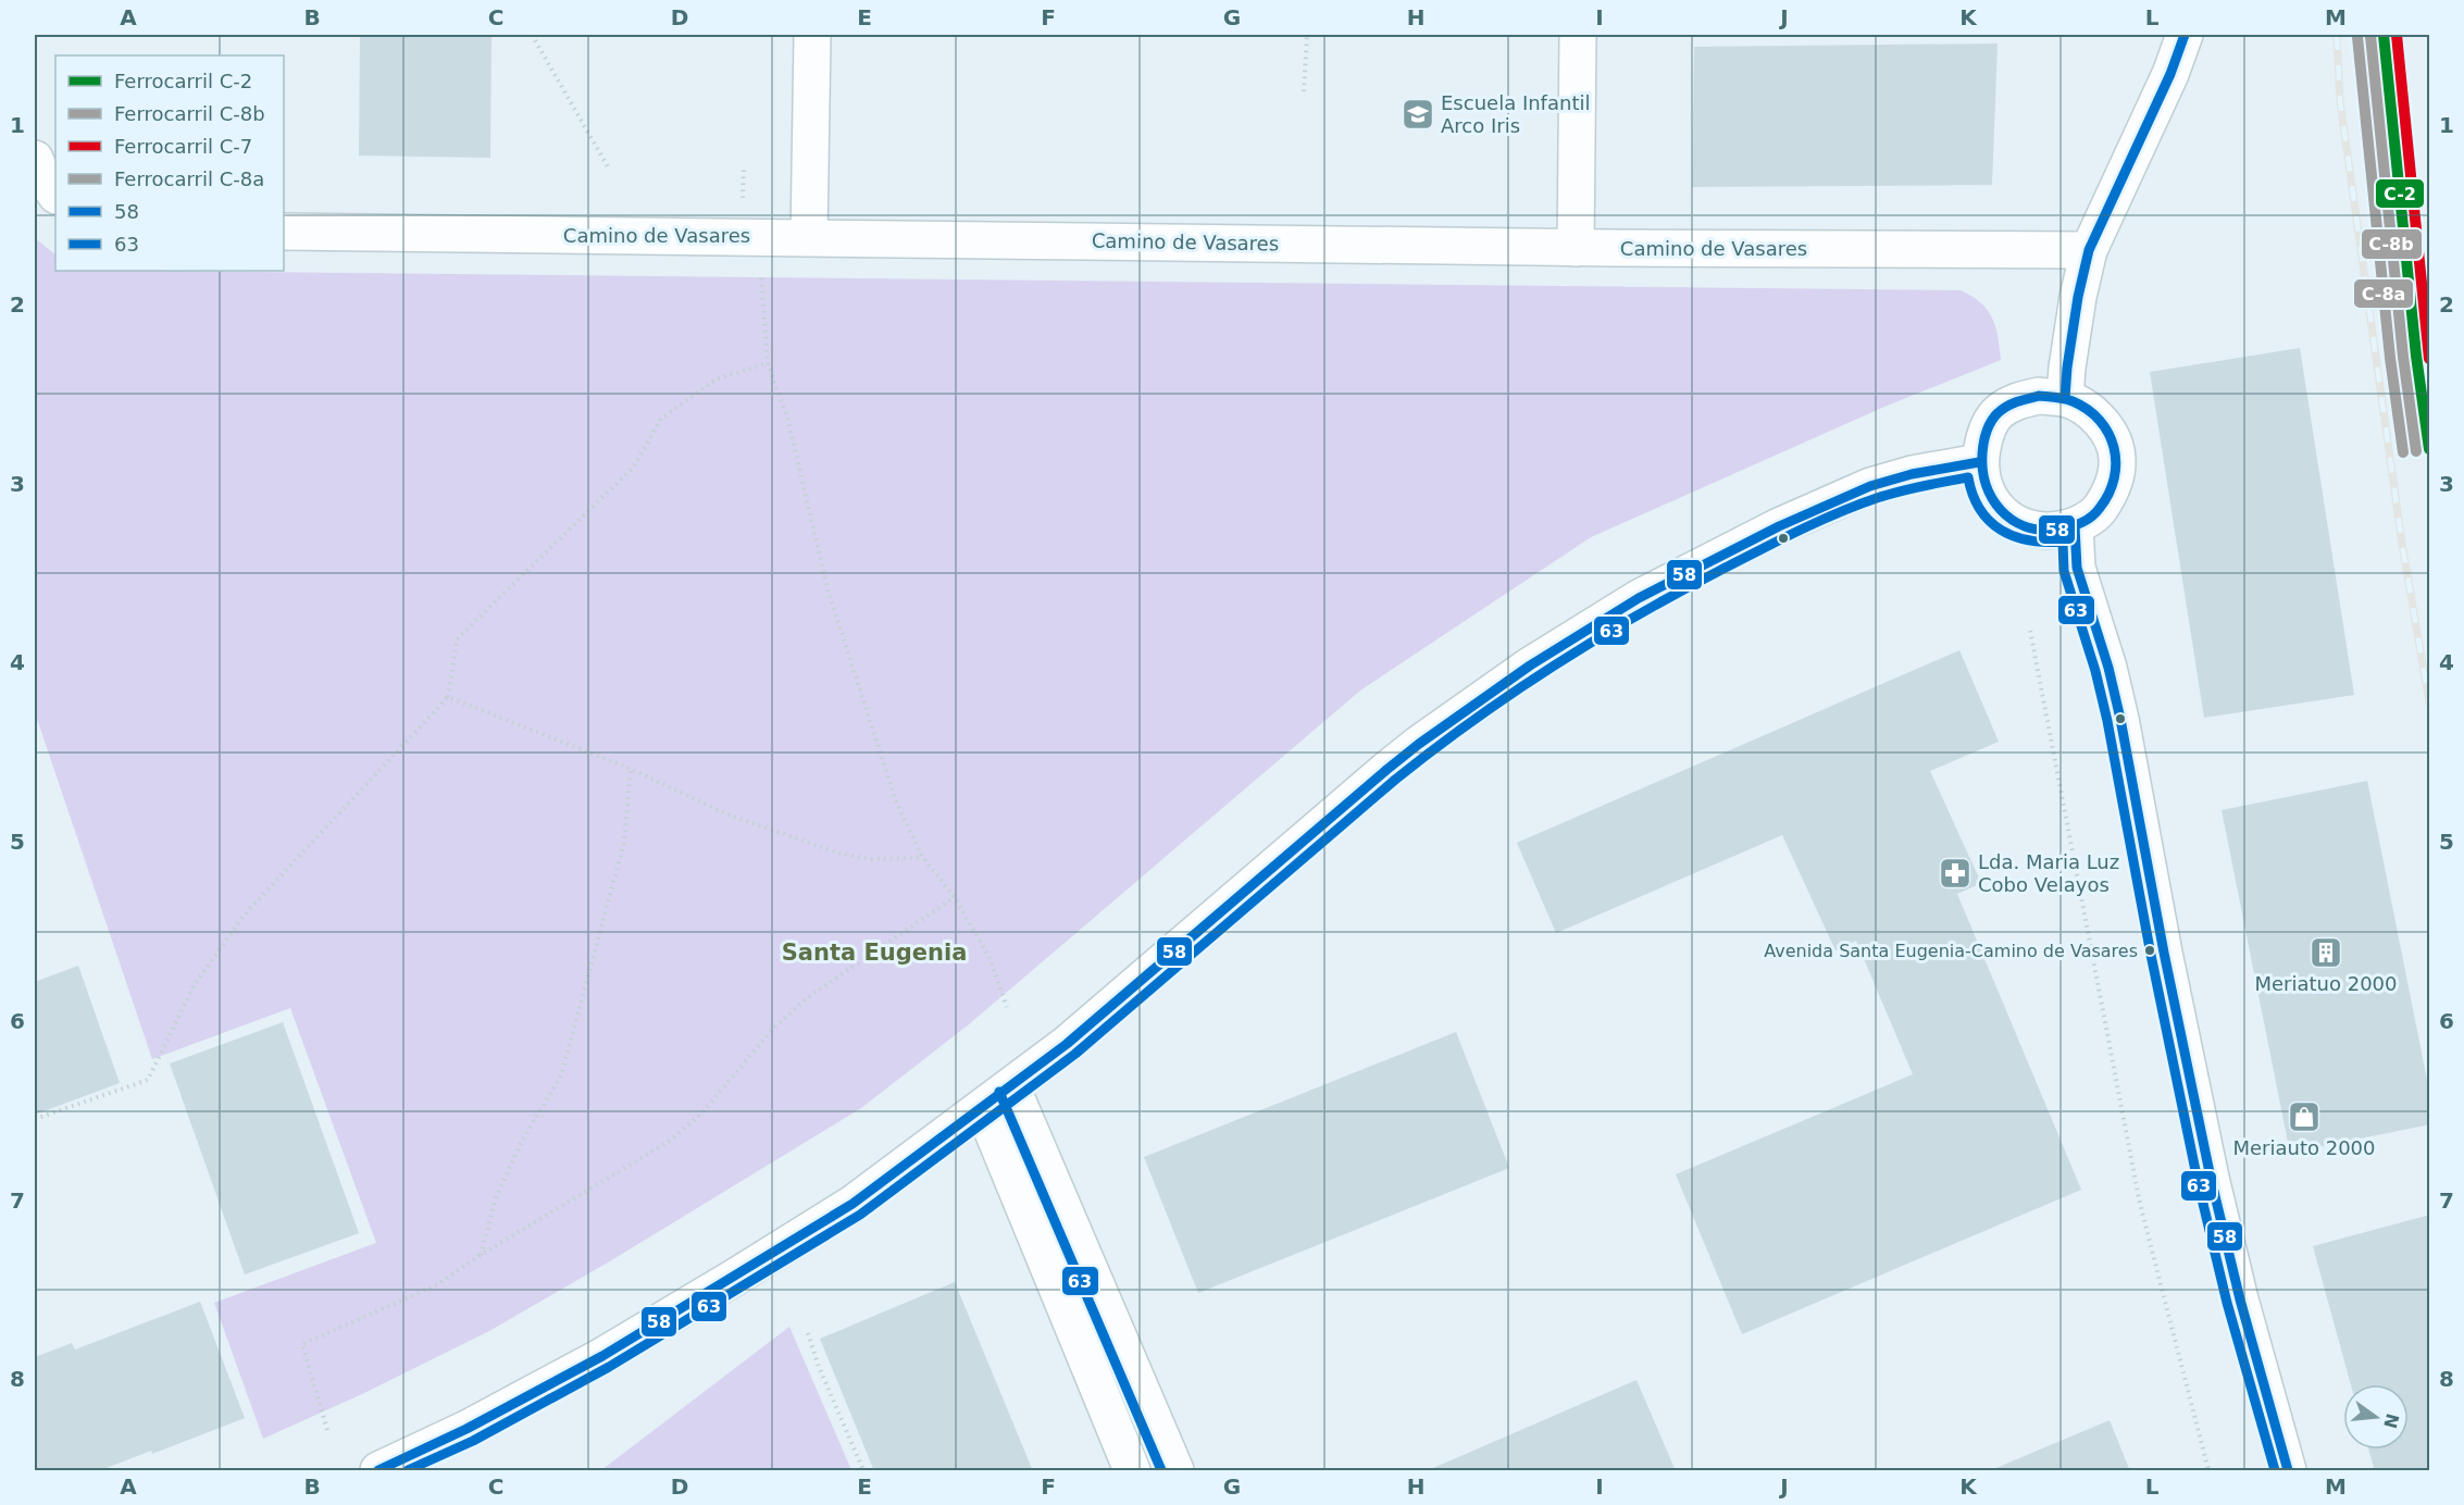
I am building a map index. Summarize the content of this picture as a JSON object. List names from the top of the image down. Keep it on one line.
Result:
{"streets":{"street":["Camino de Vasares"]},"districts":["Santa Eugenia"],"places":{"school or university":["Escuela Infantil Arco Iris"],"pharmacy":["Lda. Maria Luz Cobo Velayos"],"other":["Avenida Santa Eugenia-Camino de Vasares"],"building":["Meriatuo 2000"],"shop":["Meriauto 2000"]},"lines":["rail line C-2","rail line C-7","transit line 58","rail line C-8b","rail line C-8a","transit line 63"],"legend":["Ferrocarril C-2","Ferrocarril C-8b","Ferrocarril C-7","Ferrocarril C-8a","58","63"],"north":"right","grid":{"columns":["A","B","C","D","E","F","G","H","I","J","K","L","M"],"rows":["1","2","3","4","5","6","7","8"]}}
